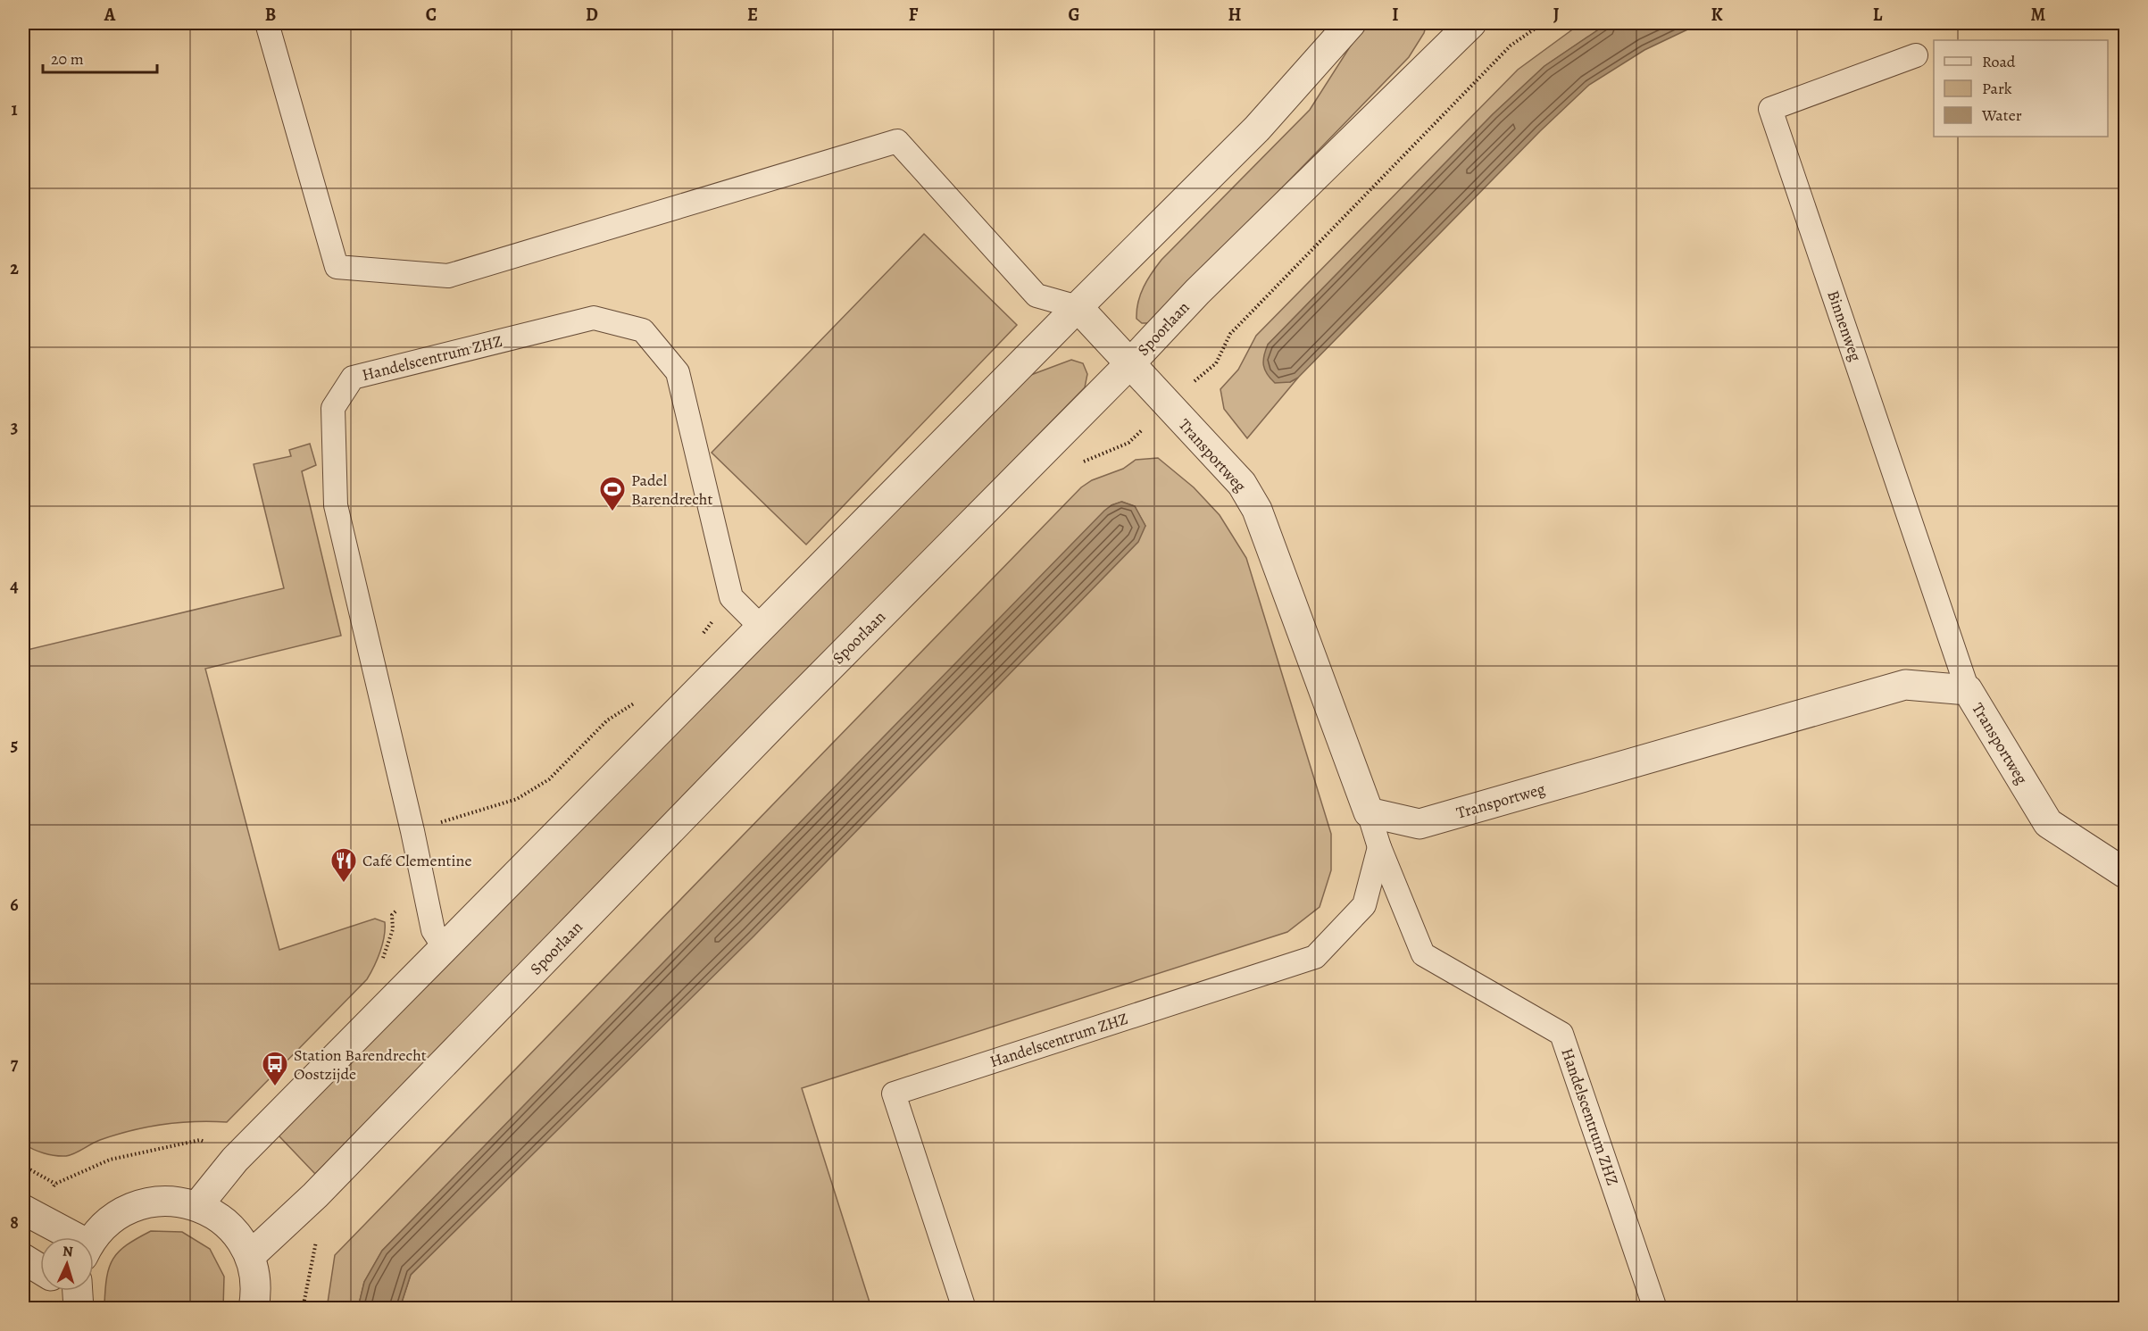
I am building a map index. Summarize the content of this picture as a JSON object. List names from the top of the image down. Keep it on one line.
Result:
{"streets":{"street":["Spoorlaan","Transportweg"],"lane":["Binnenweg","Handelscentrum ZHZ"]},"crossings":[["Binnenweg","Transportweg"],["Spoorlaan","Transportweg"],["Handelscentrum ZHZ","Transportweg"]],"places":{"sports":["Padel Barendrecht"],"restaurant":["Café Clementine"],"bus stop":["Station Barendrecht Oostzijde"]},"legend":["Road","Park","Water"],"scale_bar":"20 m","north":"top","grid":{"columns":["A","B","C","D","E","F","G","H","I","J","K","L","M"],"rows":["1","2","3","4","5","6","7","8"]}}
